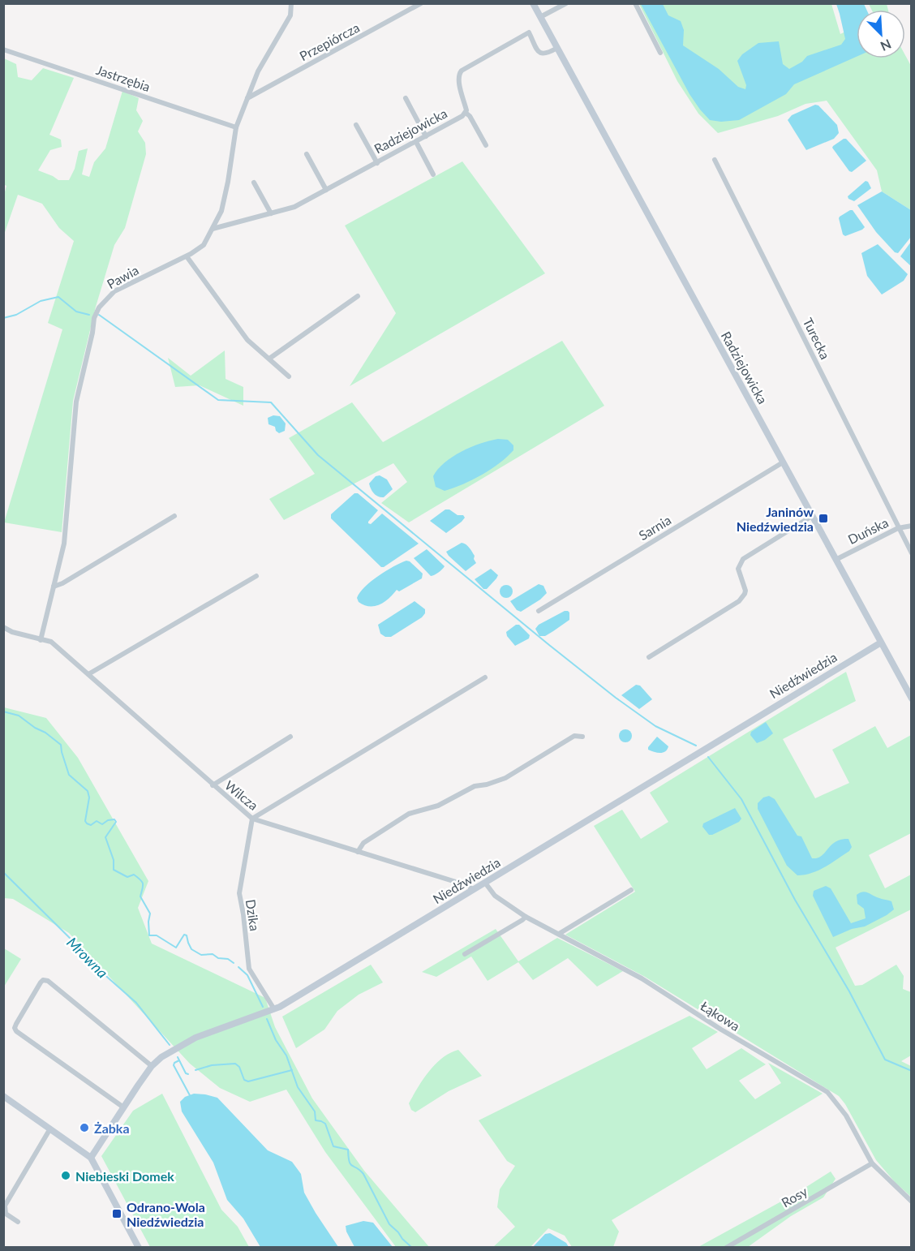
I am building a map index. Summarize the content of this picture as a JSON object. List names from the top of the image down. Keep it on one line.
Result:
{"streets":{"street":["Przepiórcza","Jastrzębia","Radziejowicka","Pawia","Turecka","Sarnia","Duńska","Niedźwiedzia","Wilcza","Dzika","Łąkowa","Rosy"]},"crossings":[["Przepiórcza","Pawia"],["Jastrzębia","Pawia"],["Radziejowicka","Pawia"],["Radziejowicka","Sarnia"],["Radziejowicka","Duńska"],["Radziejowicka","Niedźwiedzia"],["Pawia","Wilcza"],["Turecka","Duńska"],["Niedźwiedzia","Wilcza"],["Niedźwiedzia","Dzika"],["Niedźwiedzia","Łąkowa"],["Wilcza","Dzika"],["Łąkowa","Rosy"]],"water":["Mrowna"],"places":{"transit":["Janinów Niedźwiedzia","Odrano-Wola Niedźwiedzia"],"other":["Żabka","Niebieski Domek"]},"north":"bottom right"}
